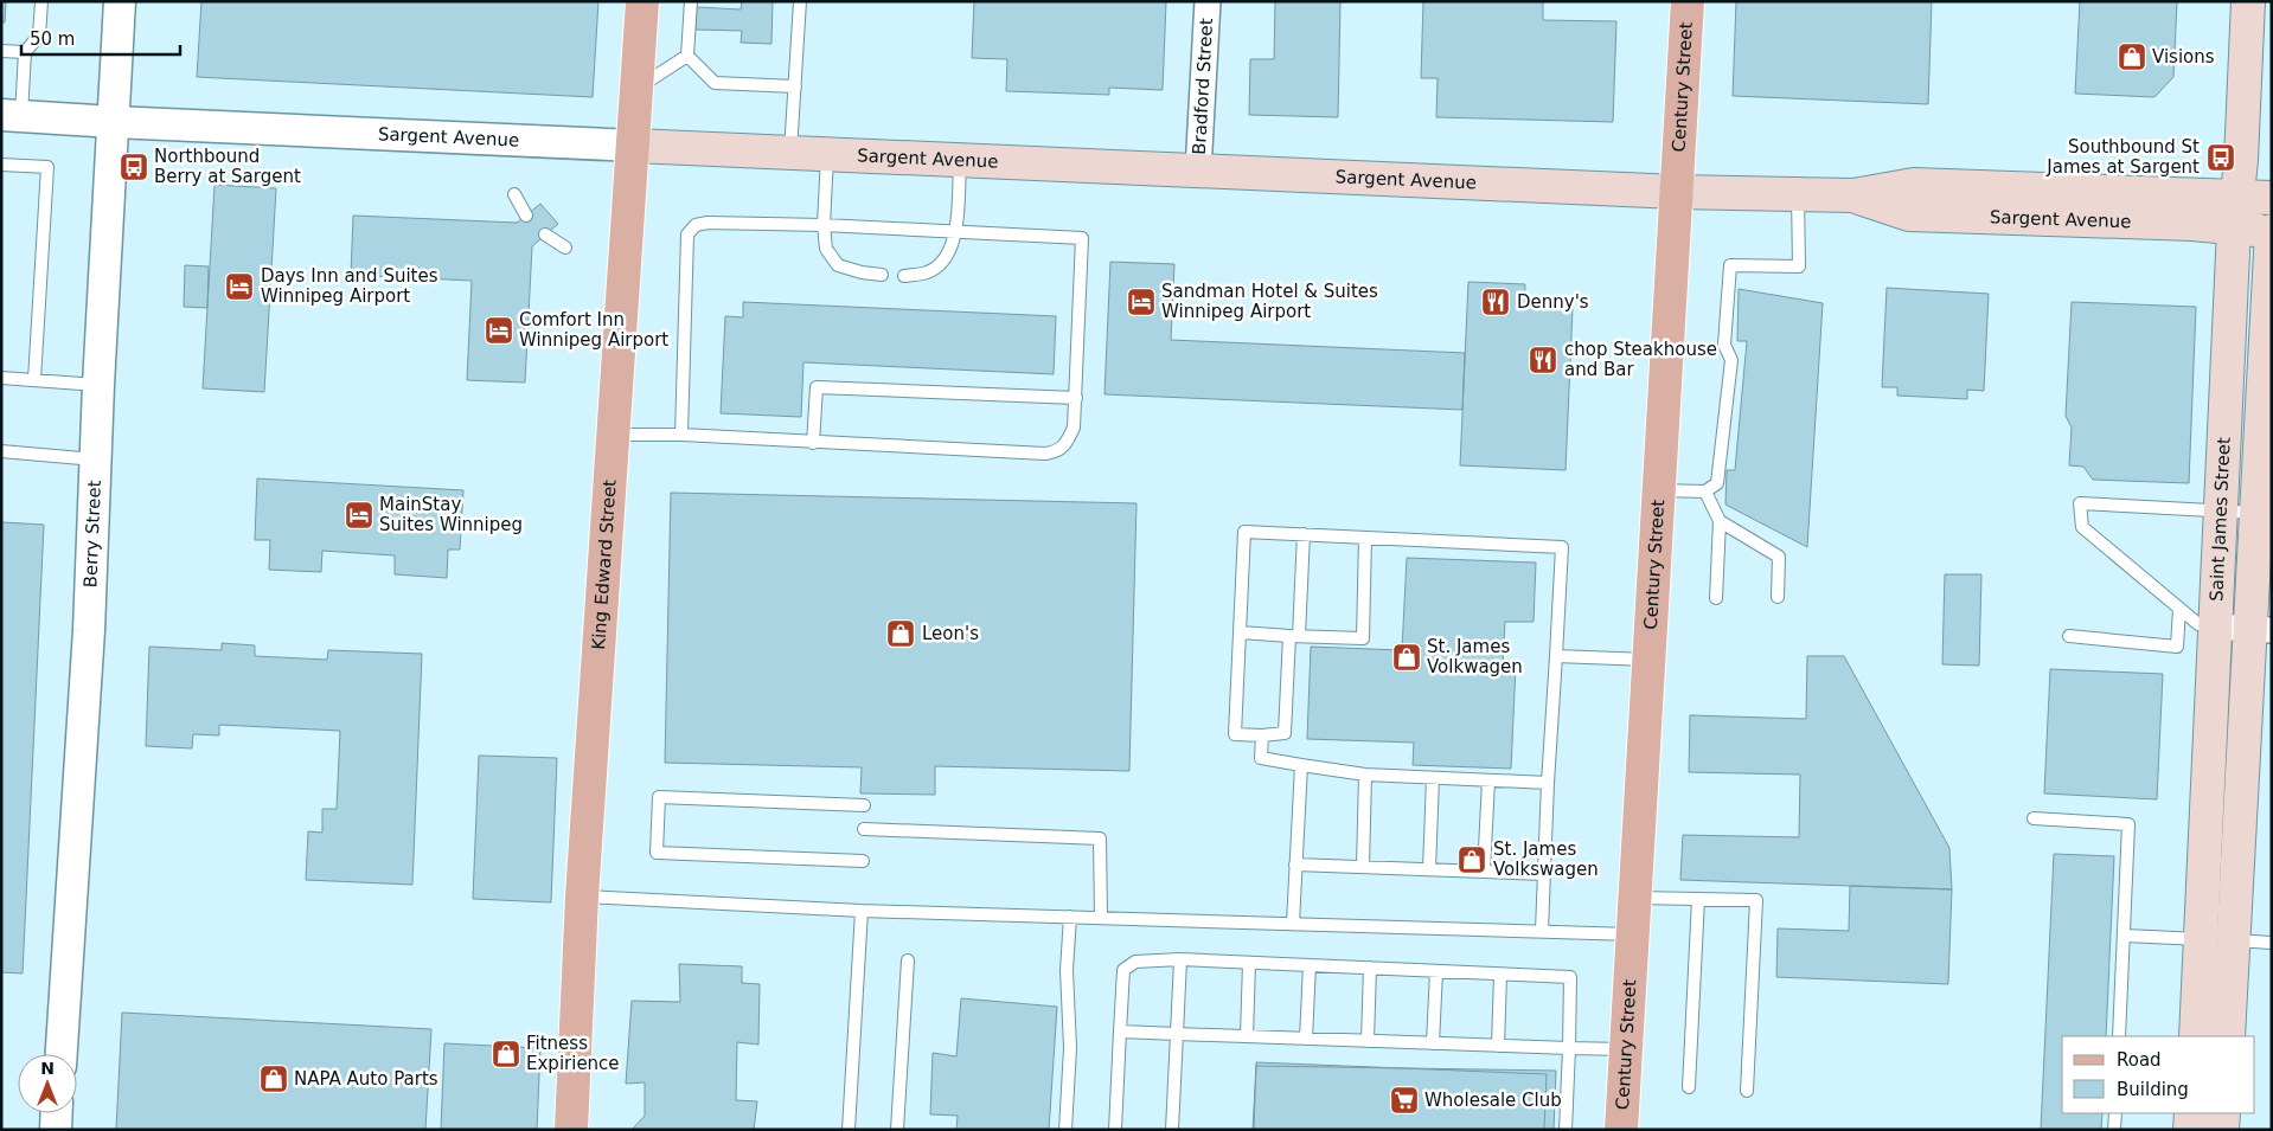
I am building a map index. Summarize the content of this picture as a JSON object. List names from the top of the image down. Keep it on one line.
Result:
{"streets":{"main road":["Century Street","Sargent Avenue","Saint James Street","King Edward Street"],"street":["Bradford Street","Berry Street"]},"crossings":[["Bradford Street","Sargent Avenue"],["Century Street","Sargent Avenue"],["Sargent Avenue","Saint James Street"],["Sargent Avenue","Berry Street"],["Sargent Avenue","King Edward Street"]],"places":{"shop":["Visions","Leon's","St. James Volkwagen","St. James Volkswagen","Fitness Expirience","NAPA Auto Parts"],"bus stop":["Southbound St James at Sargent","Northbound Berry at Sargent"],"hotel":["Days Inn and Suites Winnipeg Airport","Sandman Hotel & Suites Winnipeg Airport","Comfort Inn Winnipeg Airport","MainStay Suites Winnipeg"],"restaurant":["Denny's","chop Steakhouse and Bar"],"supermarket":["Wholesale Club"]},"legend":["Road","Building"],"scale_bar":"50 m","north":"top"}
